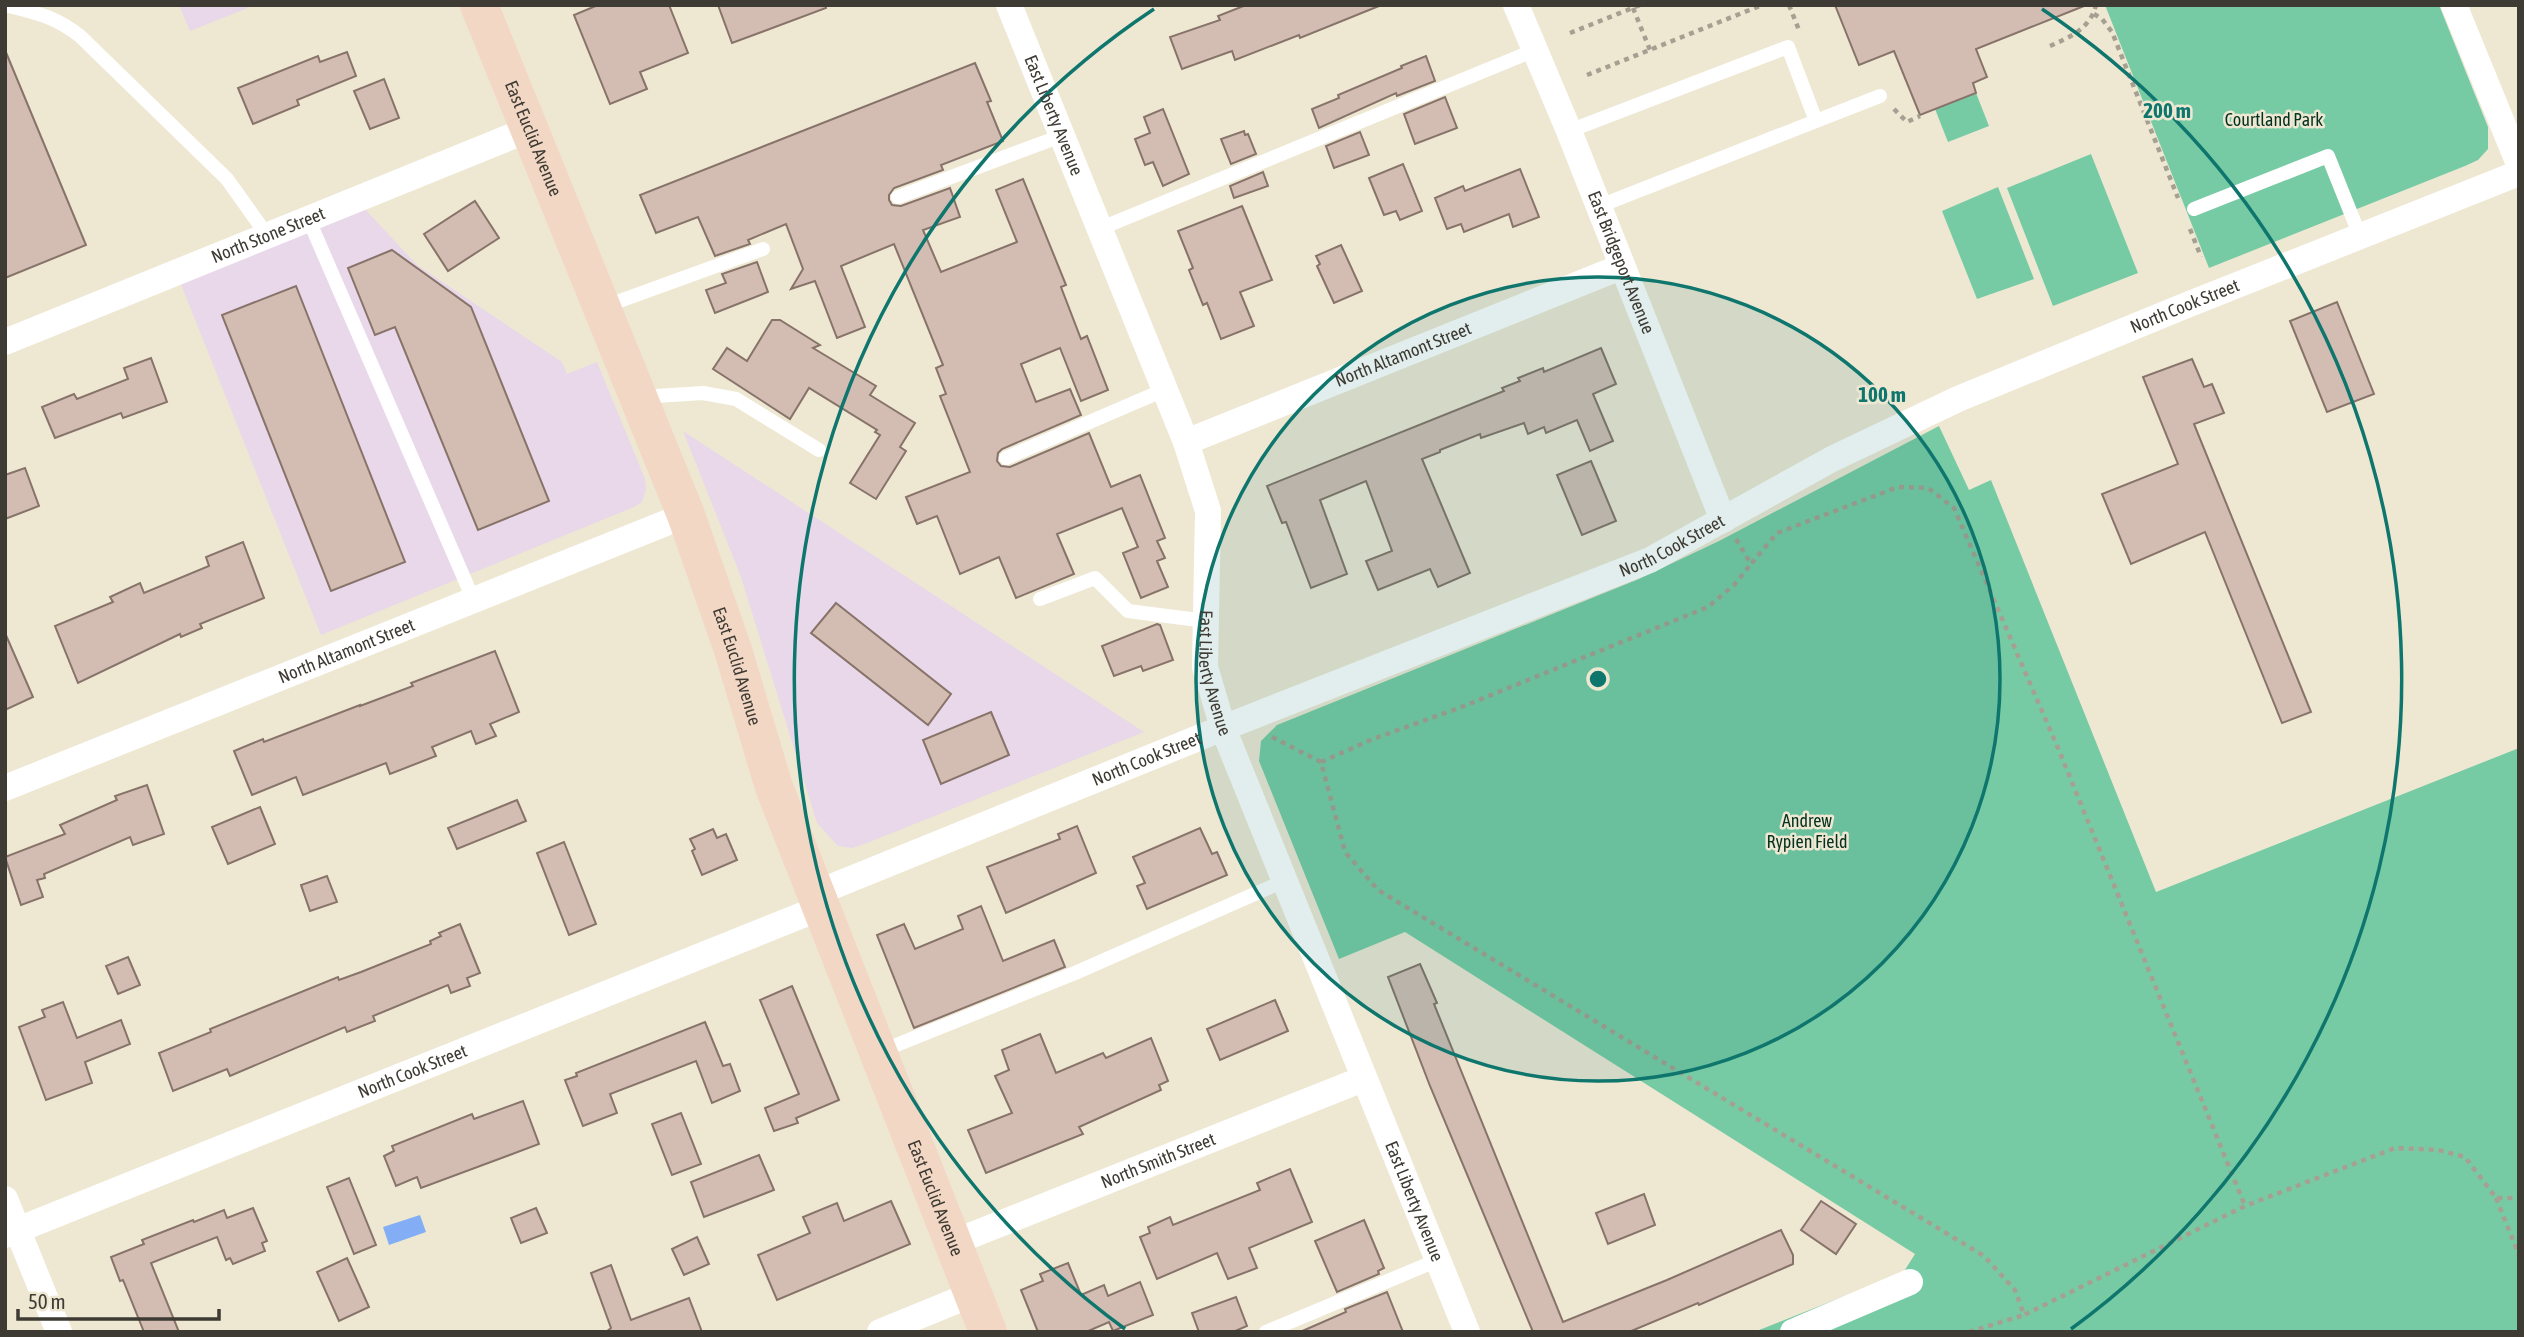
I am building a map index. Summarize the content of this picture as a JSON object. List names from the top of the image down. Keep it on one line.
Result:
{"streets":{"main road":["East Euclid Avenue"],"street":["East Liberty Avenue","North Stone Street","East Bridgeport Avenue","North Cook Street","North Altamont Street","North Smith Street"]},"crossings":[["East Liberty Avenue","North Cook Street"],["East Liberty Avenue","North Altamont Street"],["East Liberty Avenue","North Smith Street"],["East Euclid Avenue","North Stone Street"],["East Euclid Avenue","North Cook Street"],["East Euclid Avenue","North Altamont Street"],["East Euclid Avenue","North Smith Street"],["East Bridgeport Avenue","North Cook Street"],["East Bridgeport Avenue","North Altamont Street"]],"parks":["Courtland Park","Andrew Rypien Field"],"scale_bar":"50 m","rings":["200 m","100 m"]}
